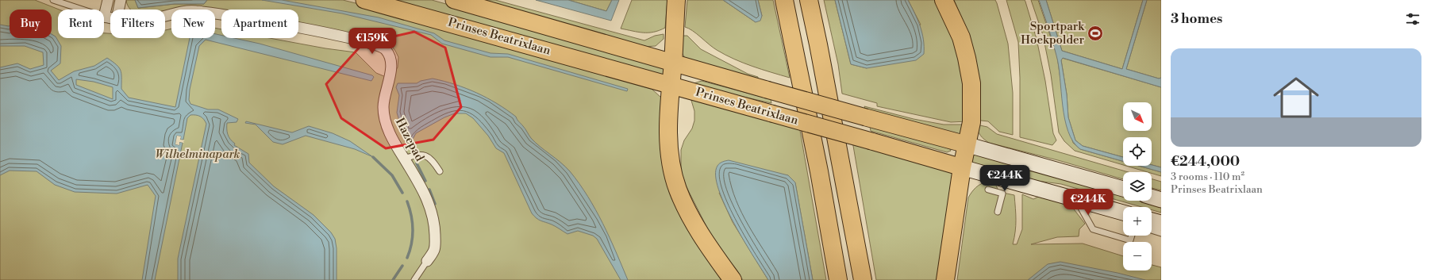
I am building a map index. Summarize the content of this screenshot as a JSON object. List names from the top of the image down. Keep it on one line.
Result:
{"streets":{"main road":["Prinses Beatrixlaan"],"street":["Hazepad"]},"parks":["Wilhelminapark"],"places":{"sports":["Sportpark Hoekpolder"]},"north":"bottom right","page":{"heading":"3 homes","chip":["Buy","Rent","Filters","New","Apartment"],"price":["€159K","€244K","€244K"],"list":[{"name":"€244,000","note":"3 rooms · 110 m² · Prinses Beatrixlaan"}],"map_buttons":["+","−"]}}
